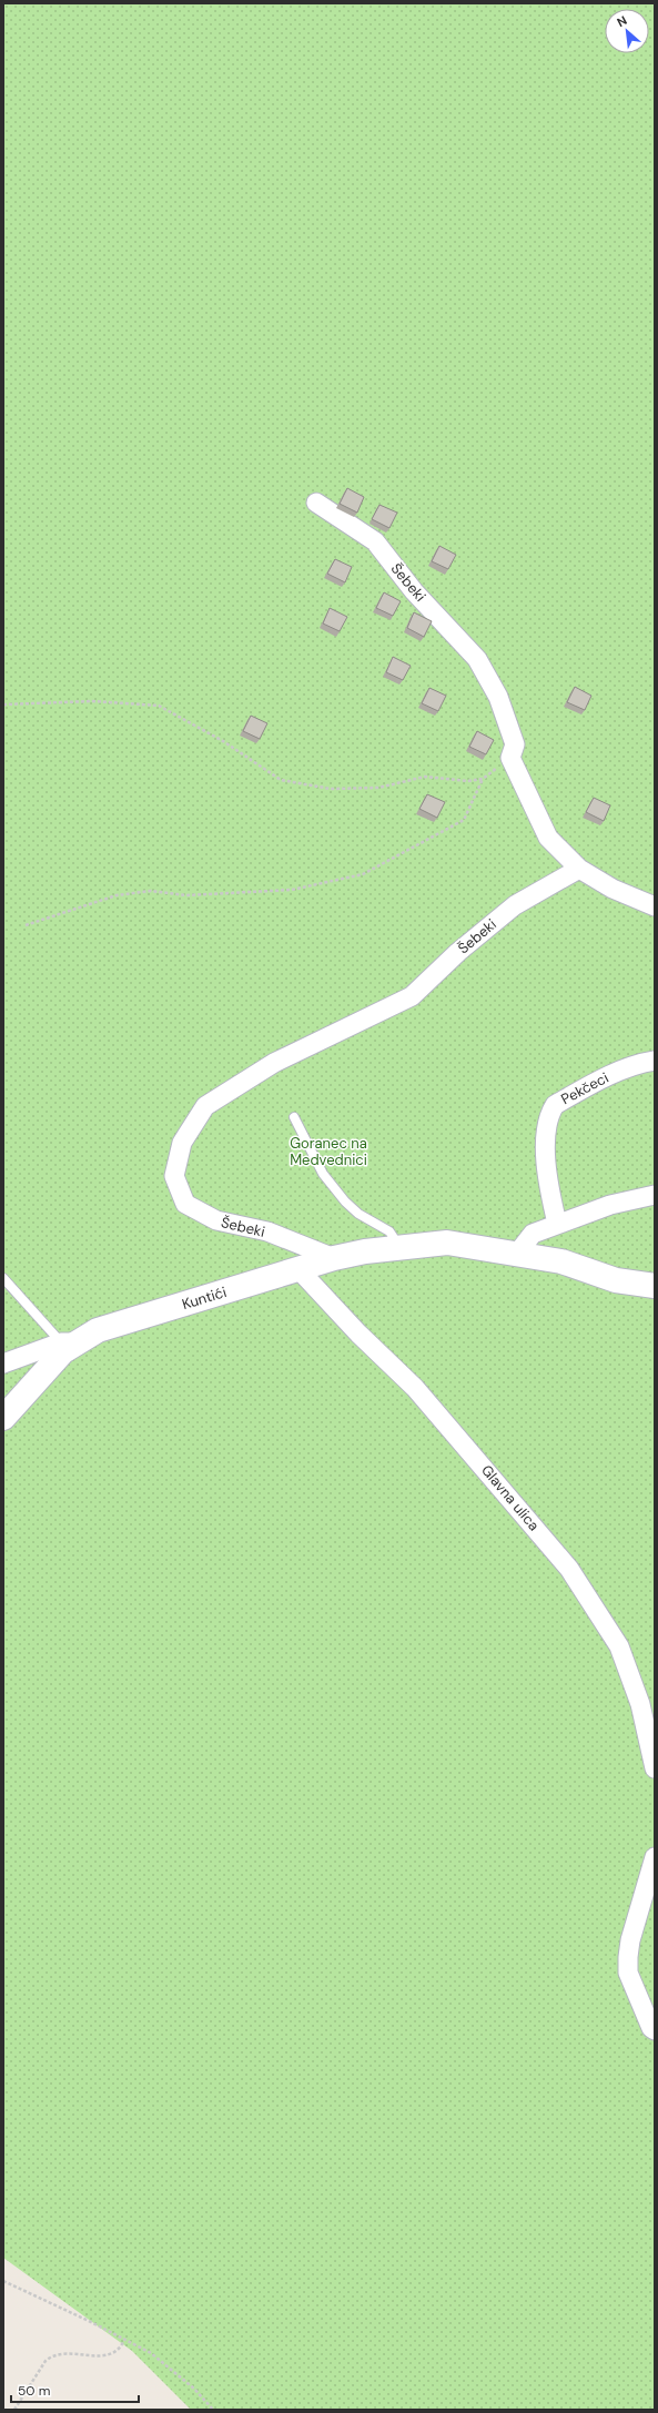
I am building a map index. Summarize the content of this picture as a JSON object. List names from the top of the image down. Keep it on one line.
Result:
{"streets":{"street":["Šebeki","Pekčeci","Kuntići","Glavna ulica"]},"crossings":[["Šebeki","Kuntići"],["Kuntići","Glavna ulica"]],"parks":["Goranec na Medvednici"],"scale_bar":"50 m","north":"top left"}
